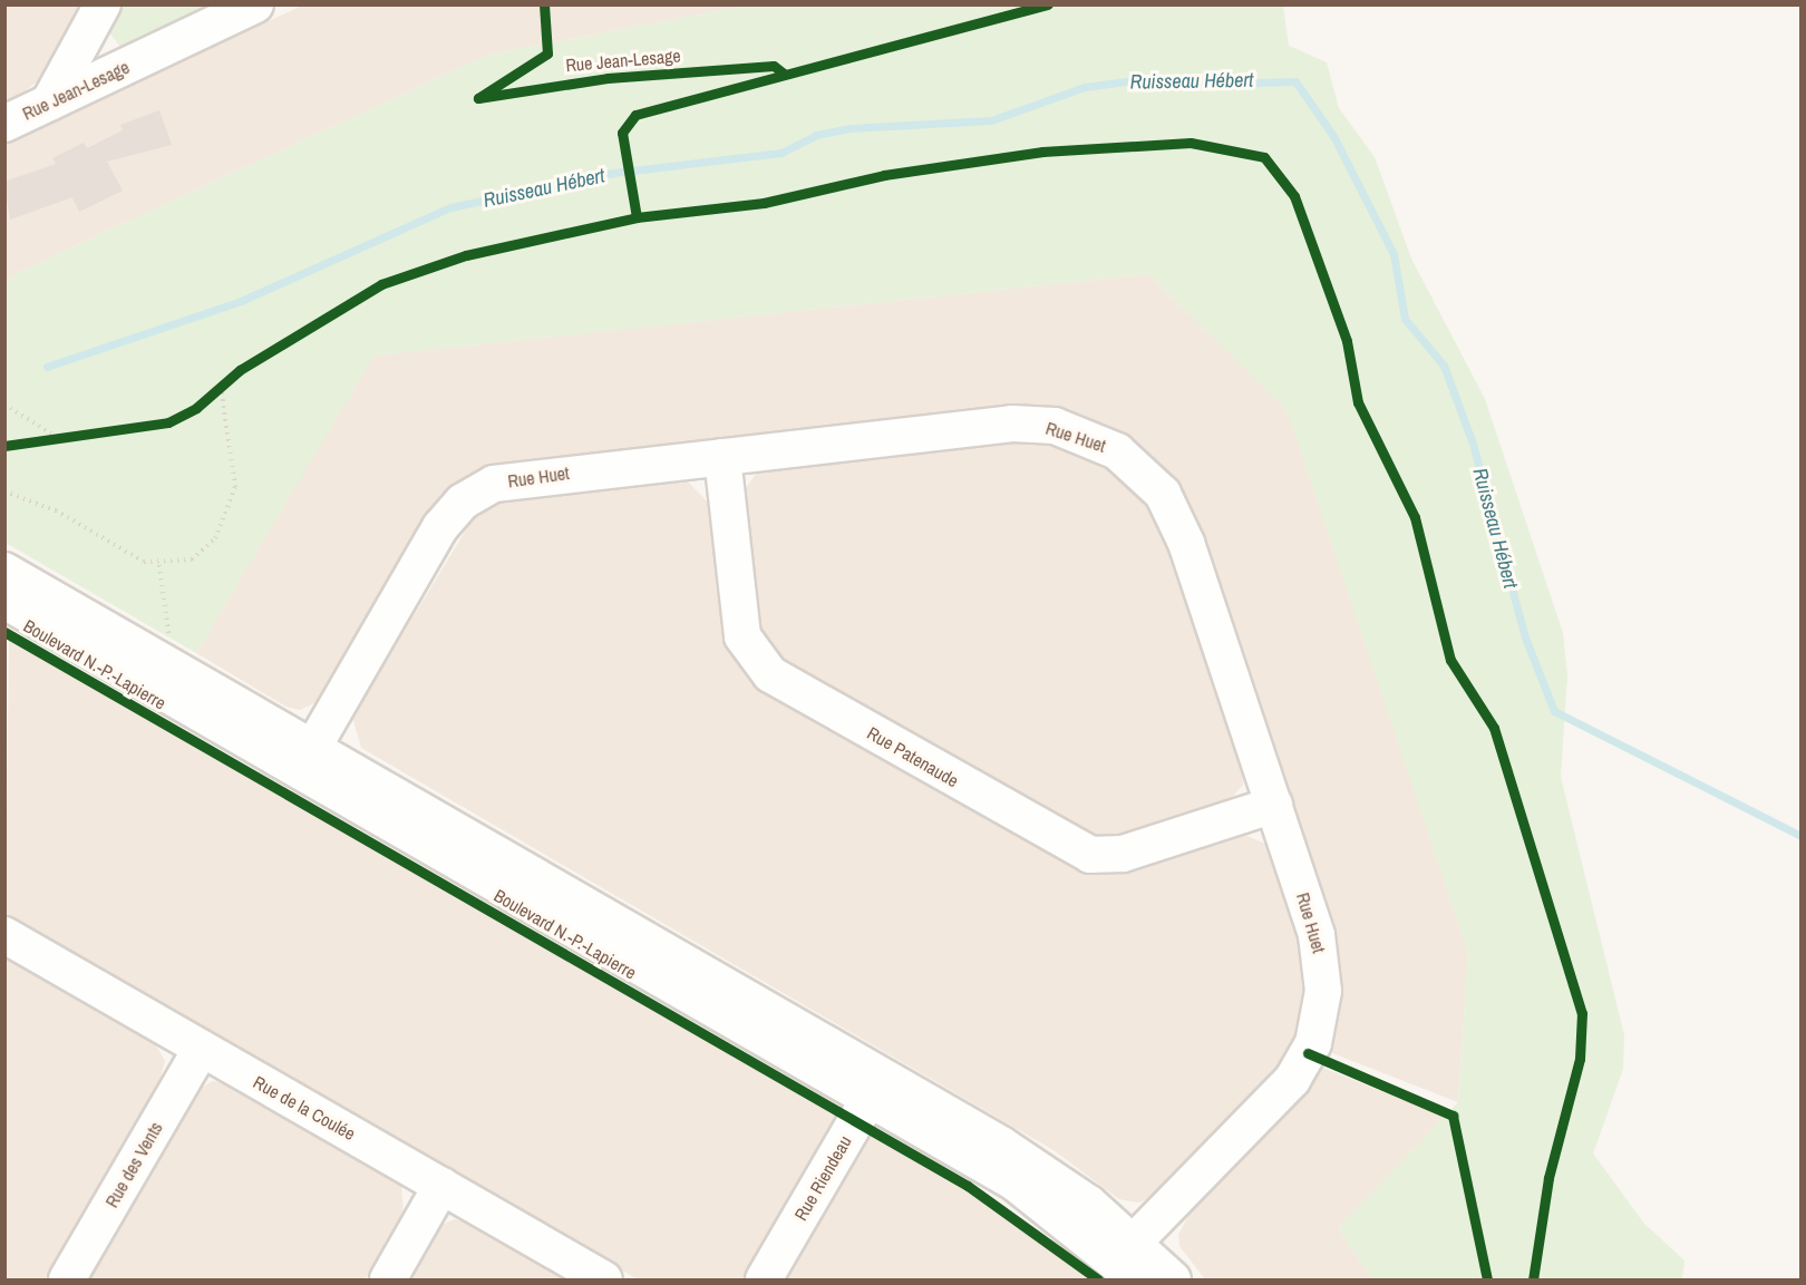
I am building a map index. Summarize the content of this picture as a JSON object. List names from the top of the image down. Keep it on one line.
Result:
{"streets":{"street":["Rue Jean-Lesage","Rue Huet","Boulevard N.-P.-Lapierre","Rue Patenaude","Rue de la Coulée","Rue des Vents","Rue Riendeau"]},"crossings":[["Rue Huet","Boulevard N.-P.-Lapierre"],["Rue Huet","Rue Patenaude"],["Boulevard N.-P.-Lapierre","Rue Riendeau"],["Rue de la Coulée","Rue des Vents"]],"water":["Ruisseau Hébert"]}
